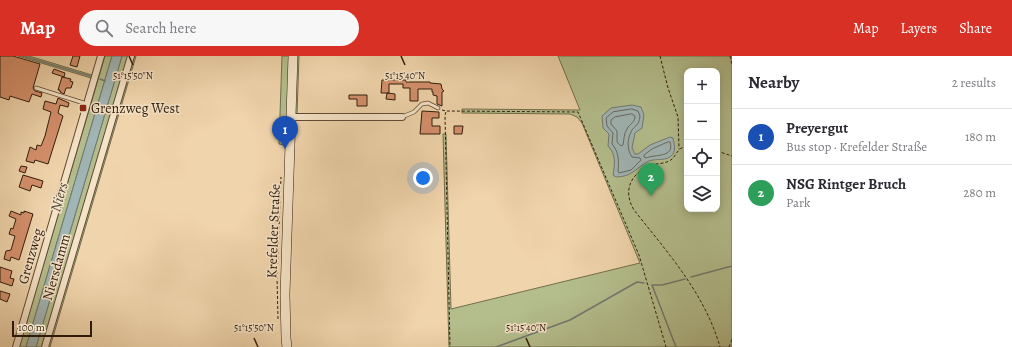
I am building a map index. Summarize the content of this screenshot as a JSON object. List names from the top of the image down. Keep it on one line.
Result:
{"streets":{"main road":["Krefelder Straße"],"street":["Grenzweg","Niersdamm"]},"water":["Niers"],"places":{"transit":["Grenzweg West"]},"scale_bar":"100 m","page":{"header":"Map","search":"Search here","nav":["Map","Layers","Share"],"heading":["Nearby","2 results"],"map_buttons":["+","−"],"list":[{"mark":"1","name":"Preyergut","note":"Bus stop · Krefelder Straße","value":"180 m"},{"mark":"2","name":"NSG Rintger Bruch","note":"Park","value":"280 m"}],"pins":["1","2"],"scale":"100 m"},"coordinates":["51°15'50\"N","51°15'40\"N"]}
